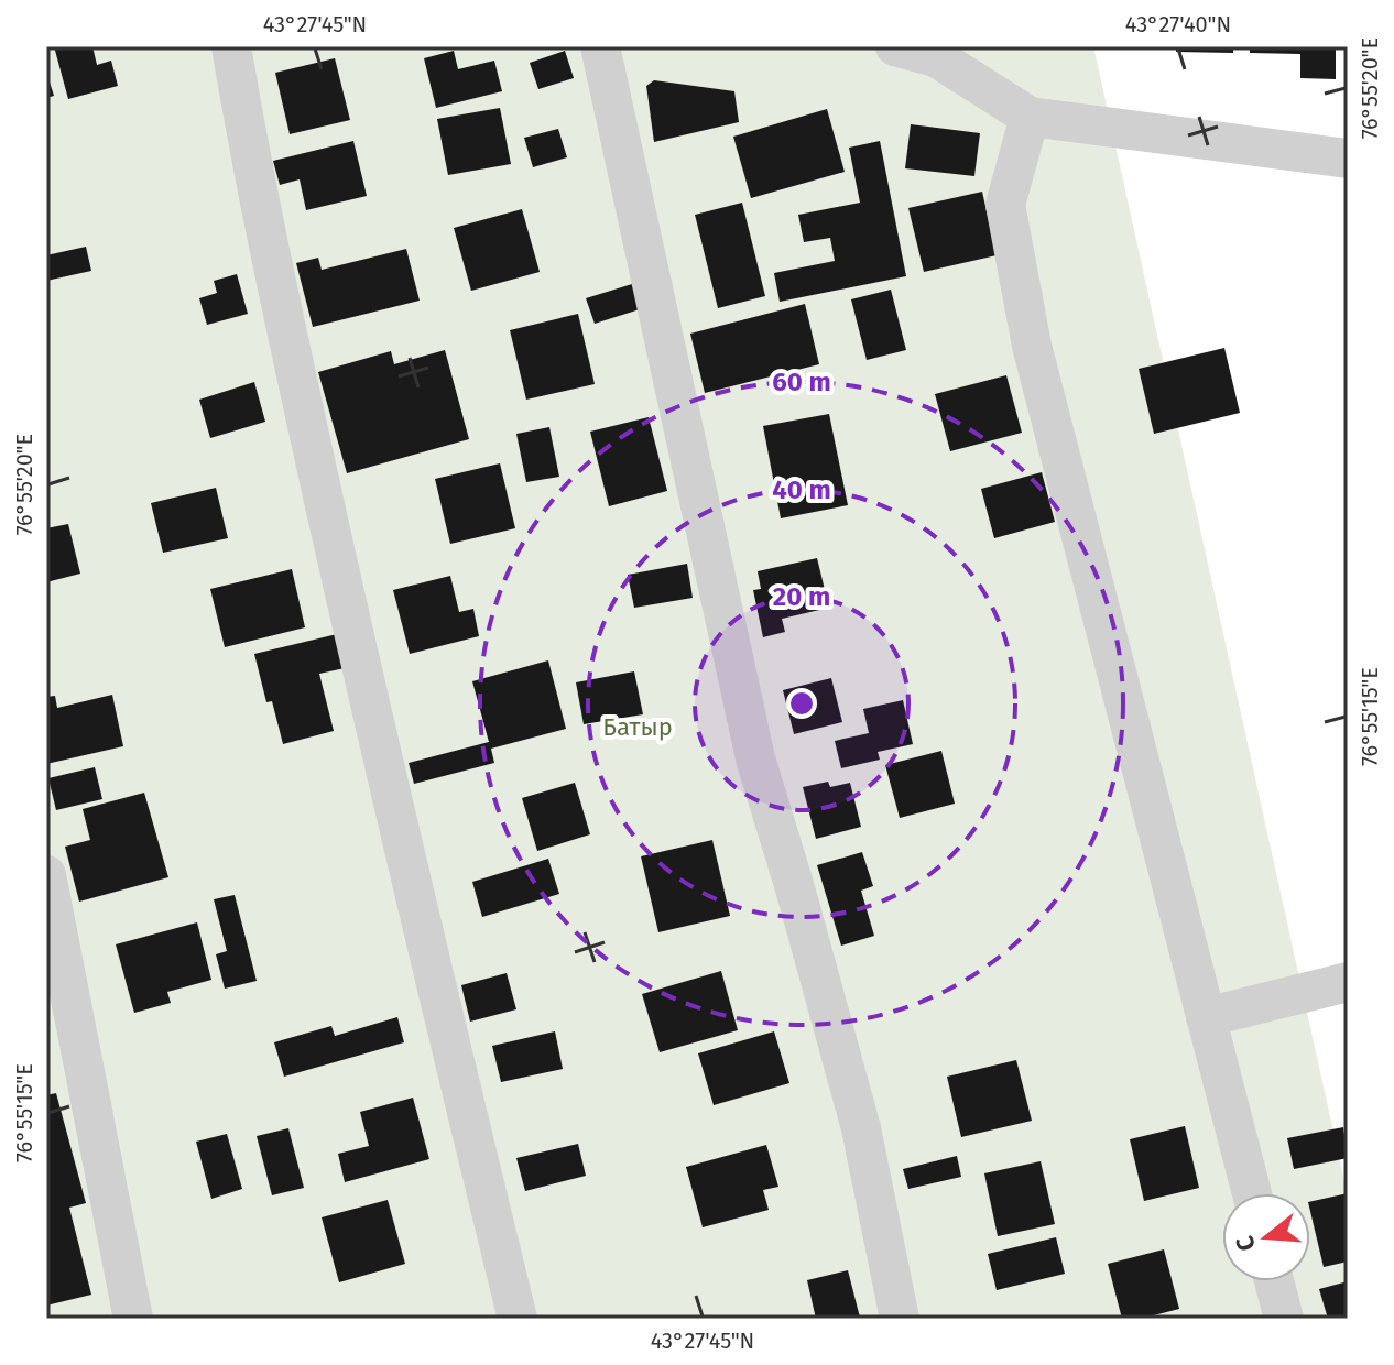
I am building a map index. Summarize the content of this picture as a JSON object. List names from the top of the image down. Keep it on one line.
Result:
{"parks":["Батыр"],"north":"left","coordinates":["43°27'45\"N","43°27'40\"N","76°55'20\"E","76°55'15\"E"],"rings":["60 m","40 m","20 m"]}
